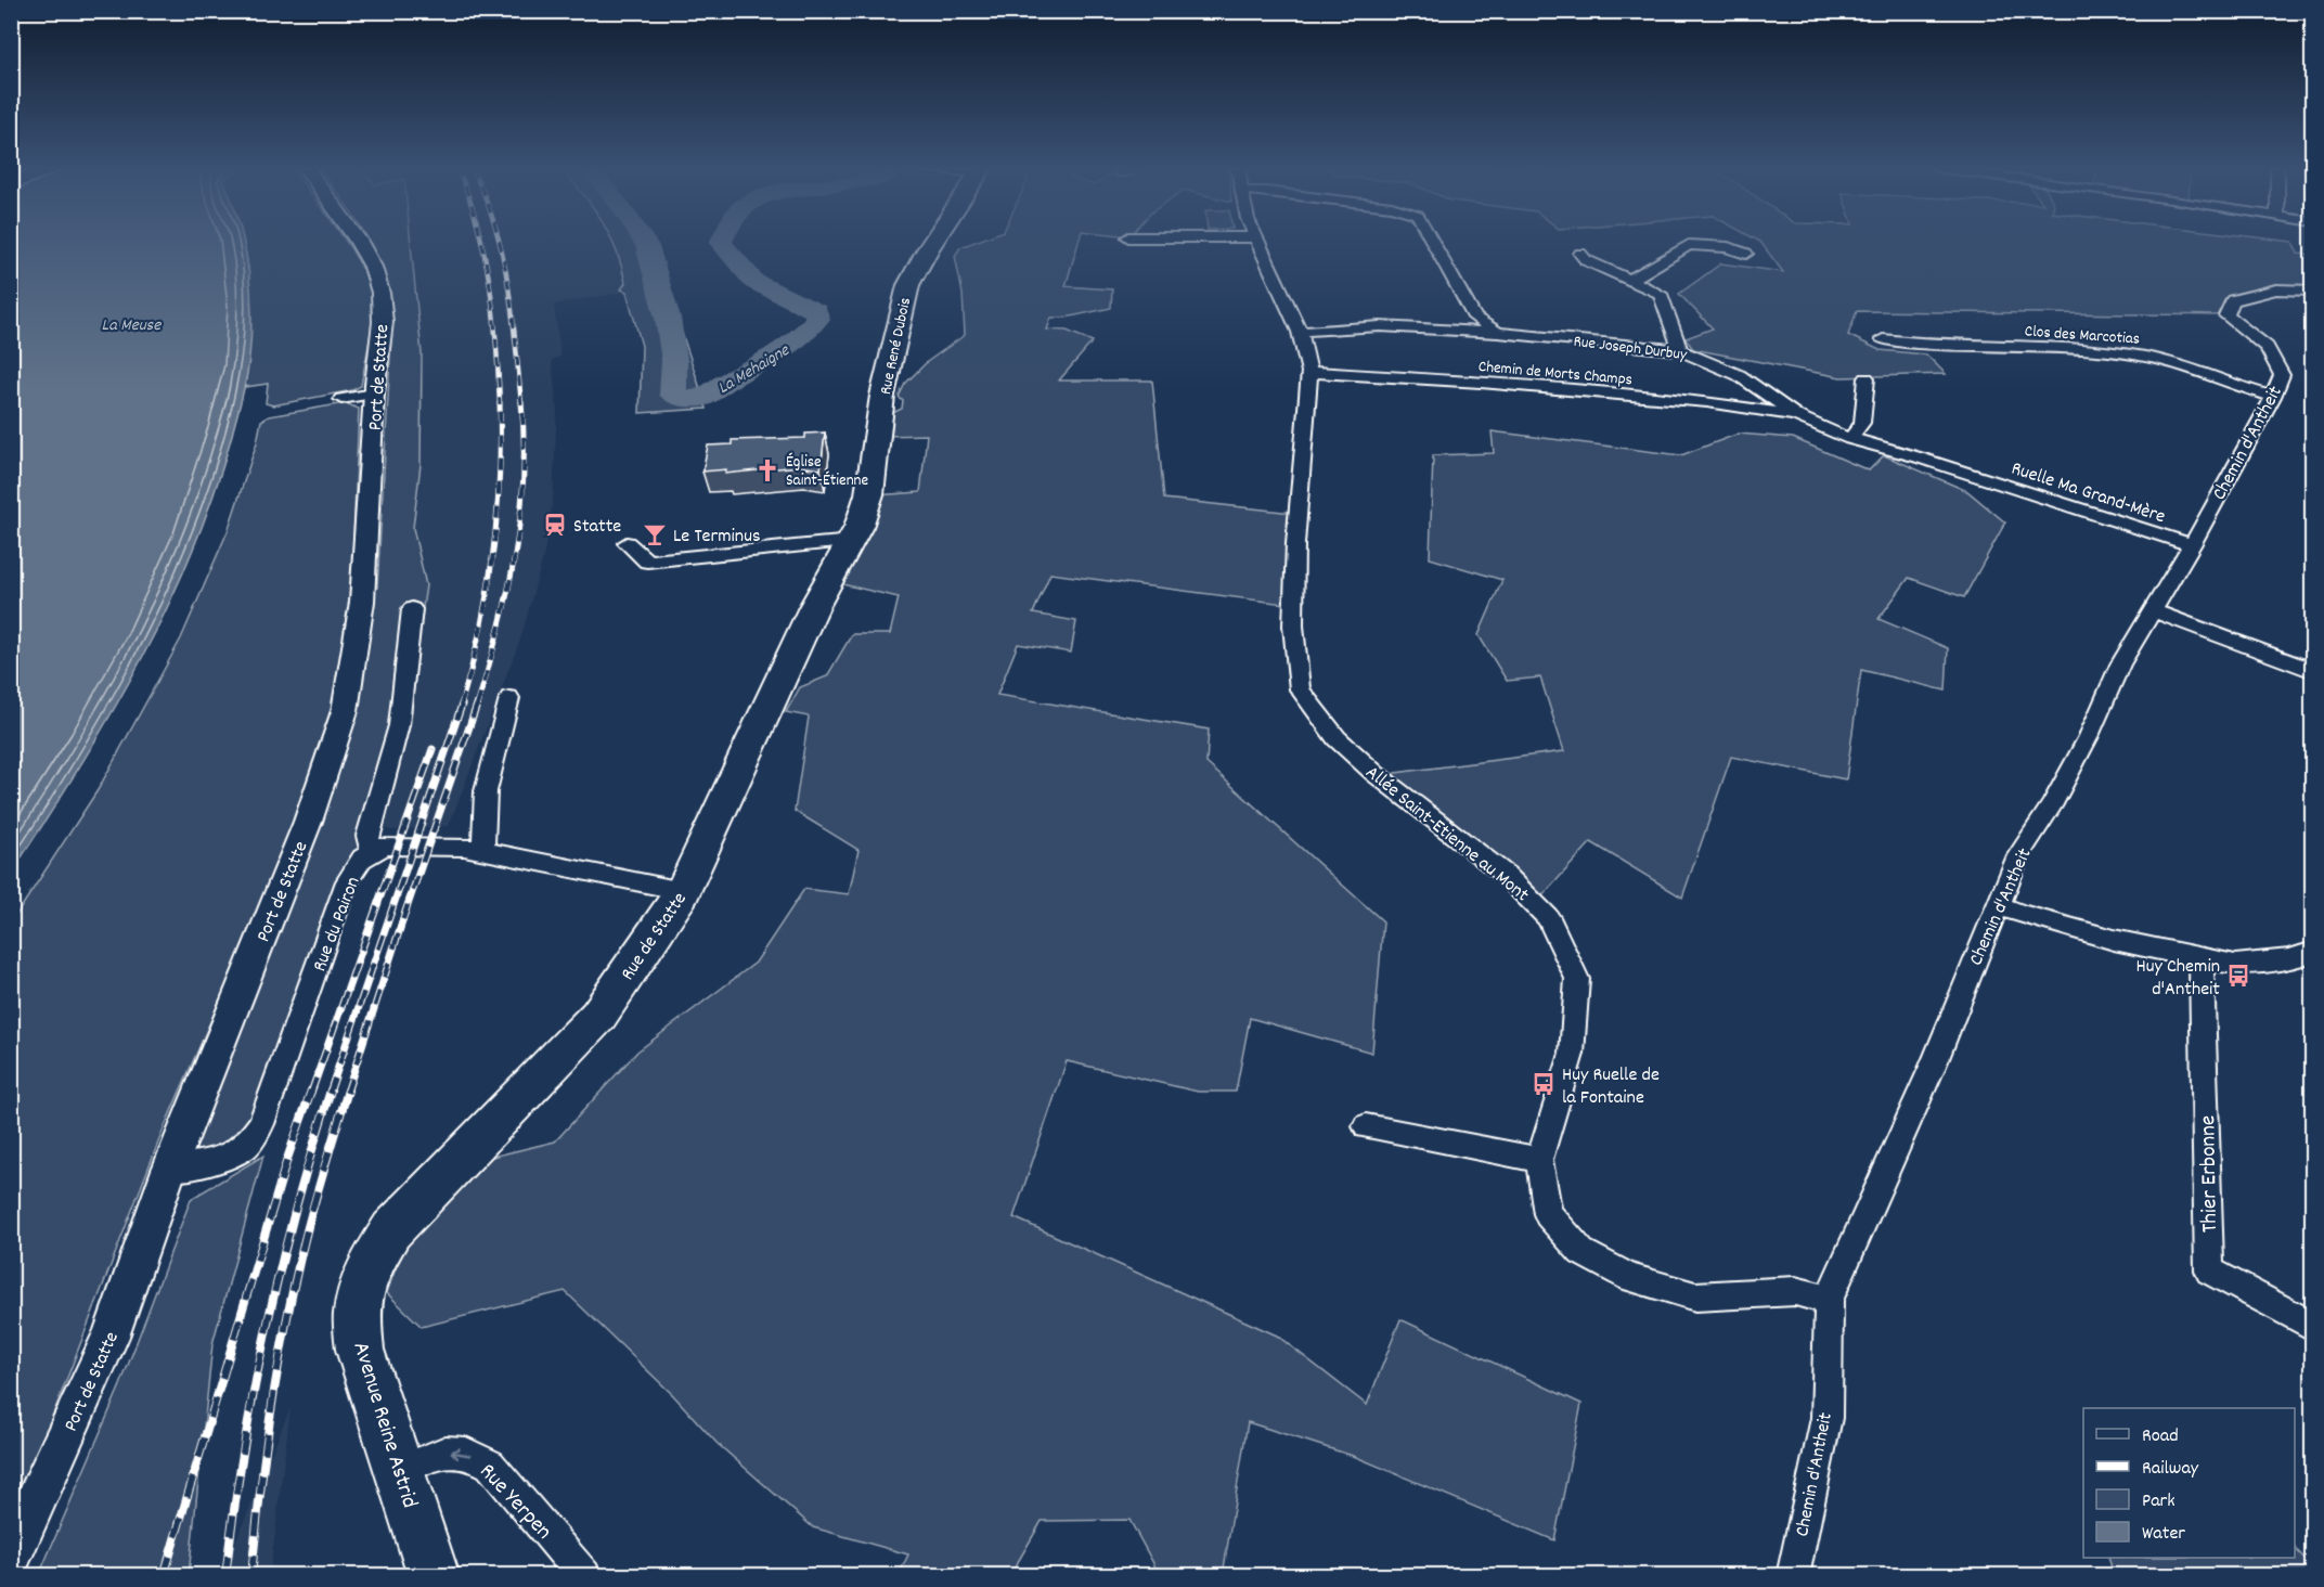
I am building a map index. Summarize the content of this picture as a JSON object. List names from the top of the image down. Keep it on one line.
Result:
{"streets":{"main road":["Rue René Dubois","Rue de Statte","Avenue Reine Astrid"],"street":["Clos des Marcotias","Rue Joseph Durbuy","Chemin de Morts Champs","Port de Statte","Chemin d'Antheit","Ruelle Ma Grand-Mère","Allée Saint-Etienne au Mont","Rue du Pairon","Thier Erbonne","Rue Yerpen"]},"crossings":[["Clos des Marcotias","Chemin d'Antheit"],["Rue René Dubois","Rue de Statte"],["Rue Joseph Durbuy","Chemin de Morts Champs"],["Rue Joseph Durbuy","Ruelle Ma Grand-Mère"],["Rue Joseph Durbuy","Allée Saint-Etienne au Mont"],["Chemin de Morts Champs","Allée Saint-Etienne au Mont"],["Port de Statte","Rue du Pairon"],["Chemin d'Antheit","Ruelle Ma Grand-Mère"],["Chemin d'Antheit","Allée Saint-Etienne au Mont"],["Rue de Statte","Avenue Reine Astrid"],["Avenue Reine Astrid","Rue Yerpen"]],"one_way":["Rue Yerpen"],"water":["La Meuse","La Mehaigne"],"places":{"church":["Église Saint-Étienne"],"station":["Statte"],"bar":["Le Terminus"],"bus stop":["Huy Chemin d'Antheit","Huy Ruelle de la Fontaine"]},"legend":["Road","Railway","Park","Water"]}
